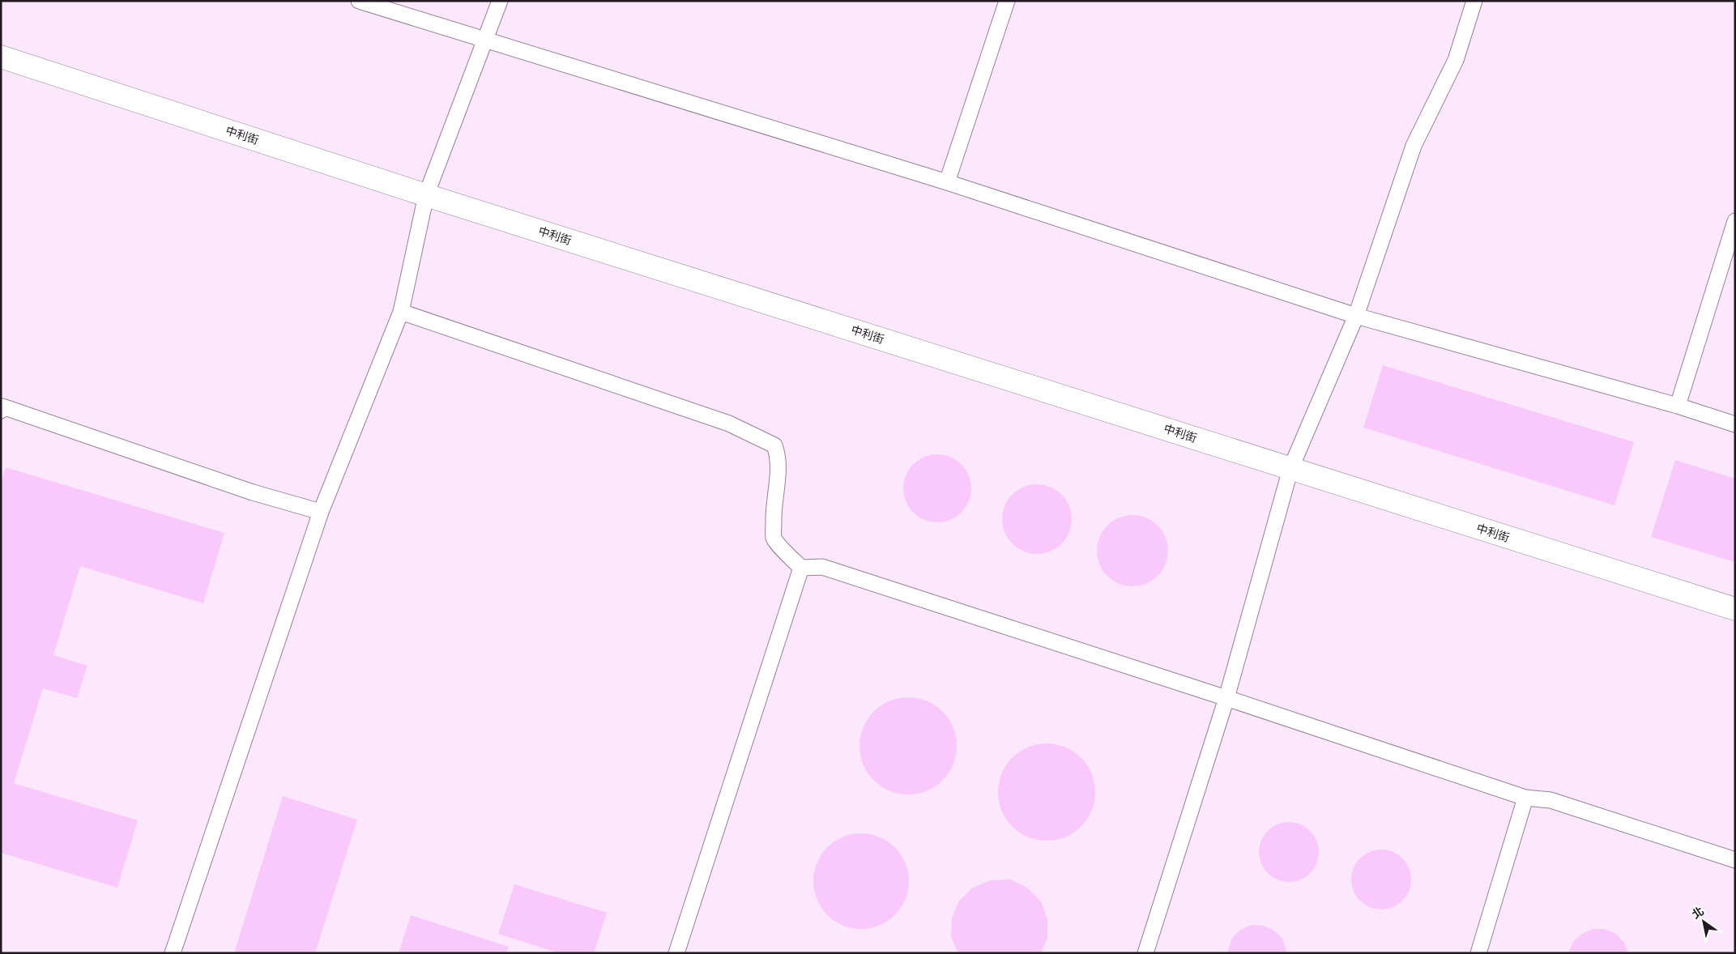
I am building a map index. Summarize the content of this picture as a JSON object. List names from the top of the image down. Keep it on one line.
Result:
{"streets":{"street":["中利街"]},"north":"top left"}
